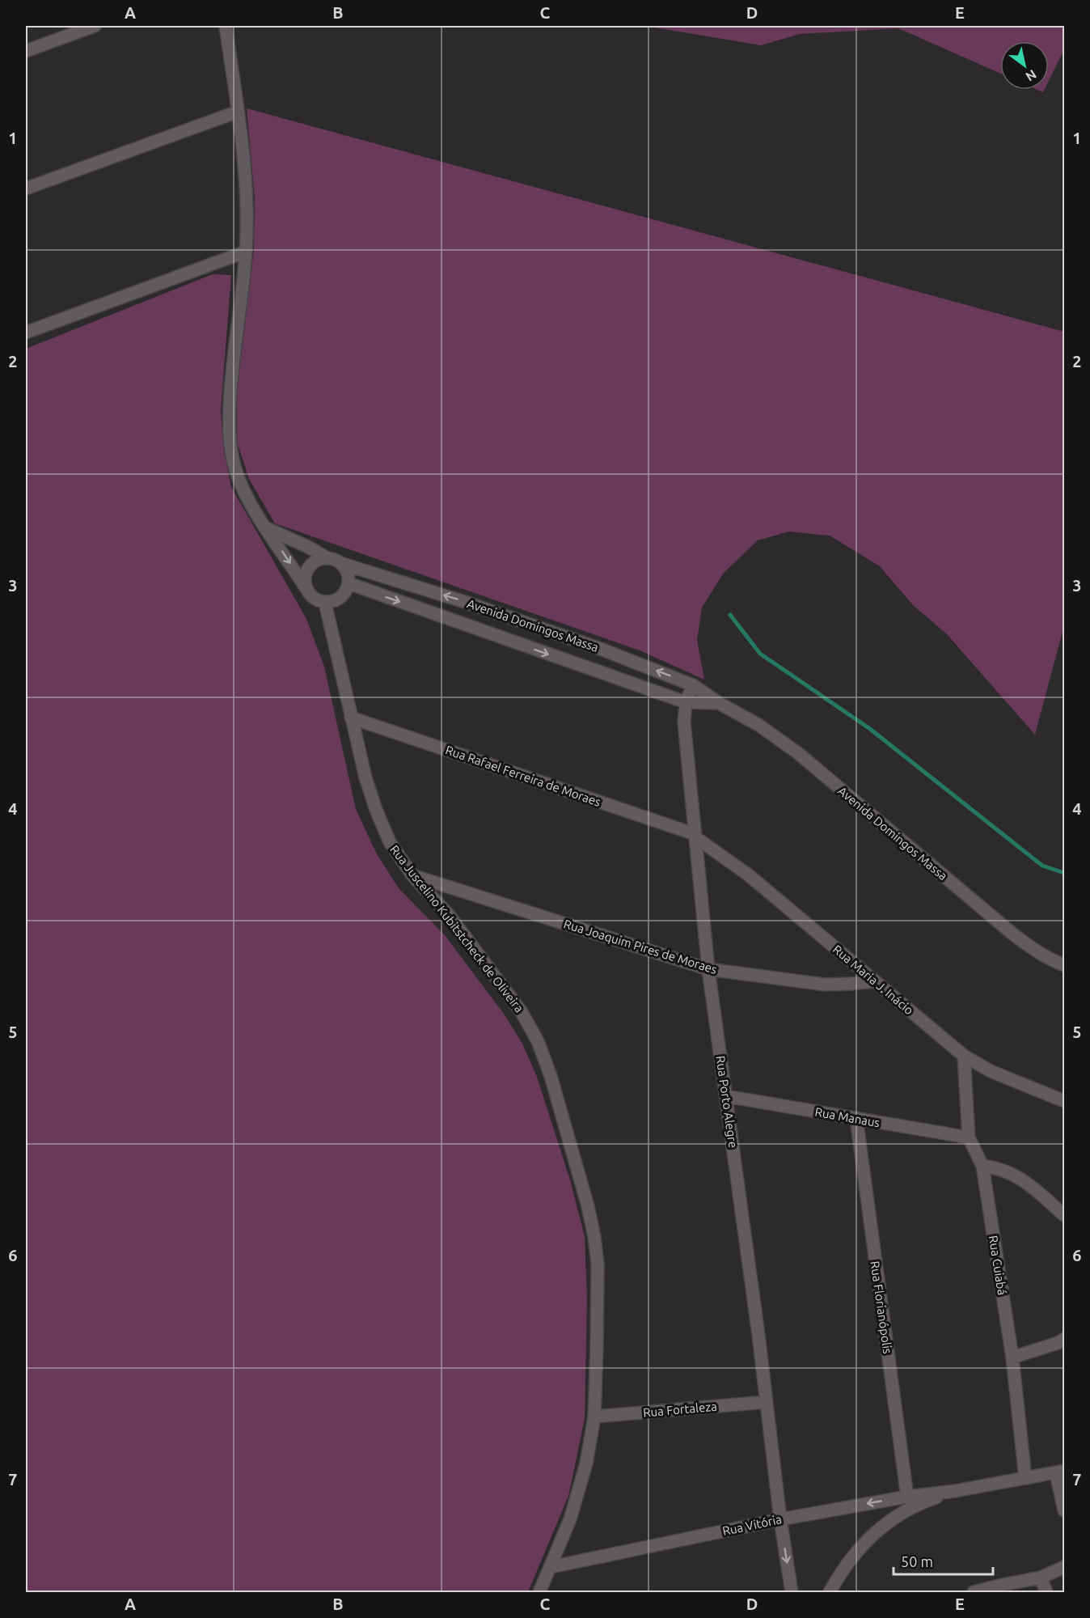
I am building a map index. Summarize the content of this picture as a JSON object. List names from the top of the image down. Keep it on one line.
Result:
{"streets":{"street":["Avenida Domingos Massa","Rua Rafael Ferreira de Moraes","Rua Juscelino Kubitstcheck de Oliveira","Rua Joaquim Pires de Moraes","Rua Maria J. Inácio","Rua Porto Alegre","Rua Manaus","Rua Cuiabá","Rua Florianópolis","Rua Fortaleza","Rua Vitória"]},"crossings":[["Avenida Domingos Massa","Rua Juscelino Kubitstcheck de Oliveira"],["Avenida Domingos Massa","Rua Porto Alegre"],["Rua Rafael Ferreira de Moraes","Rua Juscelino Kubitstcheck de Oliveira"],["Rua Rafael Ferreira de Moraes","Rua Maria J. Inácio"],["Rua Rafael Ferreira de Moraes","Rua Porto Alegre"],["Rua Juscelino Kubitstcheck de Oliveira","Rua Joaquim Pires de Moraes"],["Rua Juscelino Kubitstcheck de Oliveira","Rua Fortaleza"],["Rua Juscelino Kubitstcheck de Oliveira","Rua Vitória"],["Rua Joaquim Pires de Moraes","Rua Maria J. Inácio"],["Rua Joaquim Pires de Moraes","Rua Porto Alegre"],["Rua Maria J. Inácio","Rua Porto Alegre"],["Rua Maria J. Inácio","Rua Cuiabá"],["Rua Porto Alegre","Rua Manaus"],["Rua Porto Alegre","Rua Fortaleza"],["Rua Porto Alegre","Rua Vitória"],["Rua Manaus","Rua Cuiabá"],["Rua Manaus","Rua Florianópolis"],["Rua Florianópolis","Rua Vitória"]],"scale_bar":"50 m","north":"bottom right","grid":{"columns":["A","B","C","D","E"],"rows":["1","2","3","4","5","6","7"]}}
